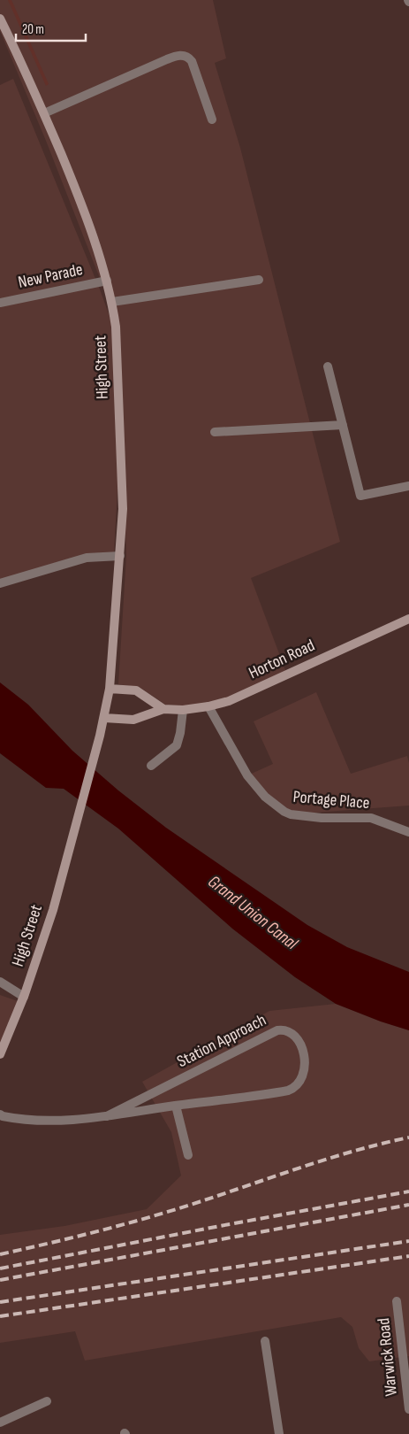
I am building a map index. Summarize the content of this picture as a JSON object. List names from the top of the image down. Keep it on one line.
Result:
{"streets":{"street":["New Parade","High Street","Horton Road","Portage Place","Station Approach","Warwick Road"]},"crossings":[["New Parade","High Street"],["High Street","Horton Road"],["Horton Road","Portage Place"]],"water":["Grand Union Canal"],"scale_bar":"20 m"}
